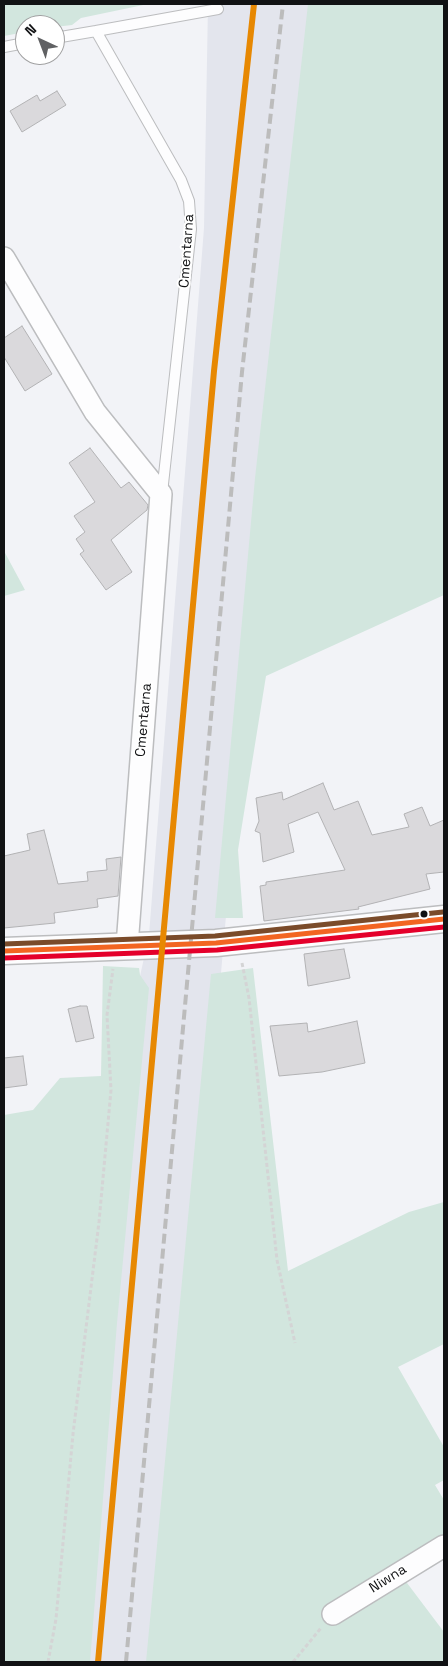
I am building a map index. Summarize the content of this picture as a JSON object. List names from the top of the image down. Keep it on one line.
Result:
{"streets":{"street":["Cmentarna","Niwna"]},"north":"top left"}
